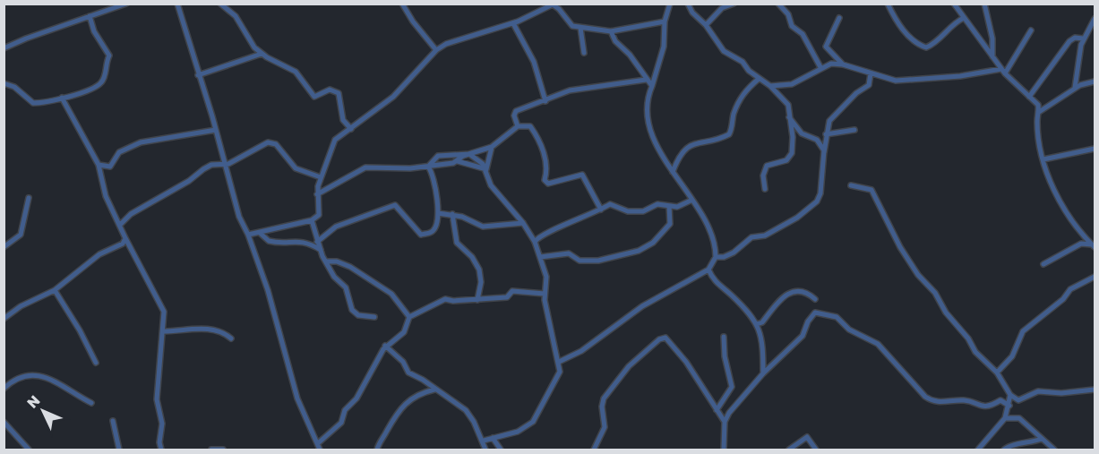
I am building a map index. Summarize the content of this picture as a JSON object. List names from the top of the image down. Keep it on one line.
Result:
{"north":"top left"}
